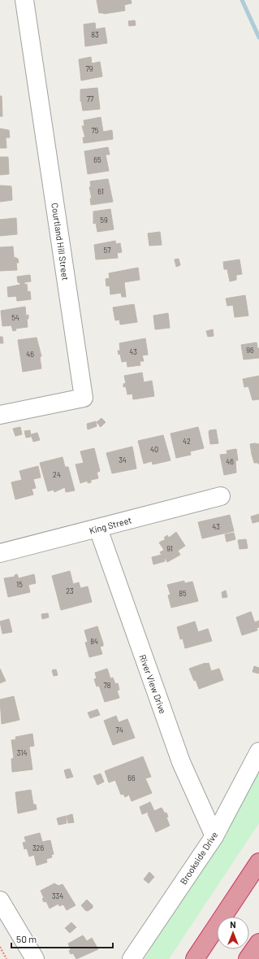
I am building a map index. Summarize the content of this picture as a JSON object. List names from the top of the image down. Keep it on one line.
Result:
{"streets":{"street":["Courtland Hill Street","King Street","River View Drive","Brookside Drive"]},"crossings":[["King Street","River View Drive"],["River View Drive","Brookside Drive"]],"house_numbers":["83","79","77","75","65","61","59","57","54","96","43","46","42","40","34","46","24","43","91","15","23","85","84","78","74","314","66","326","334"],"scale_bar":"50 m","north":"top"}
